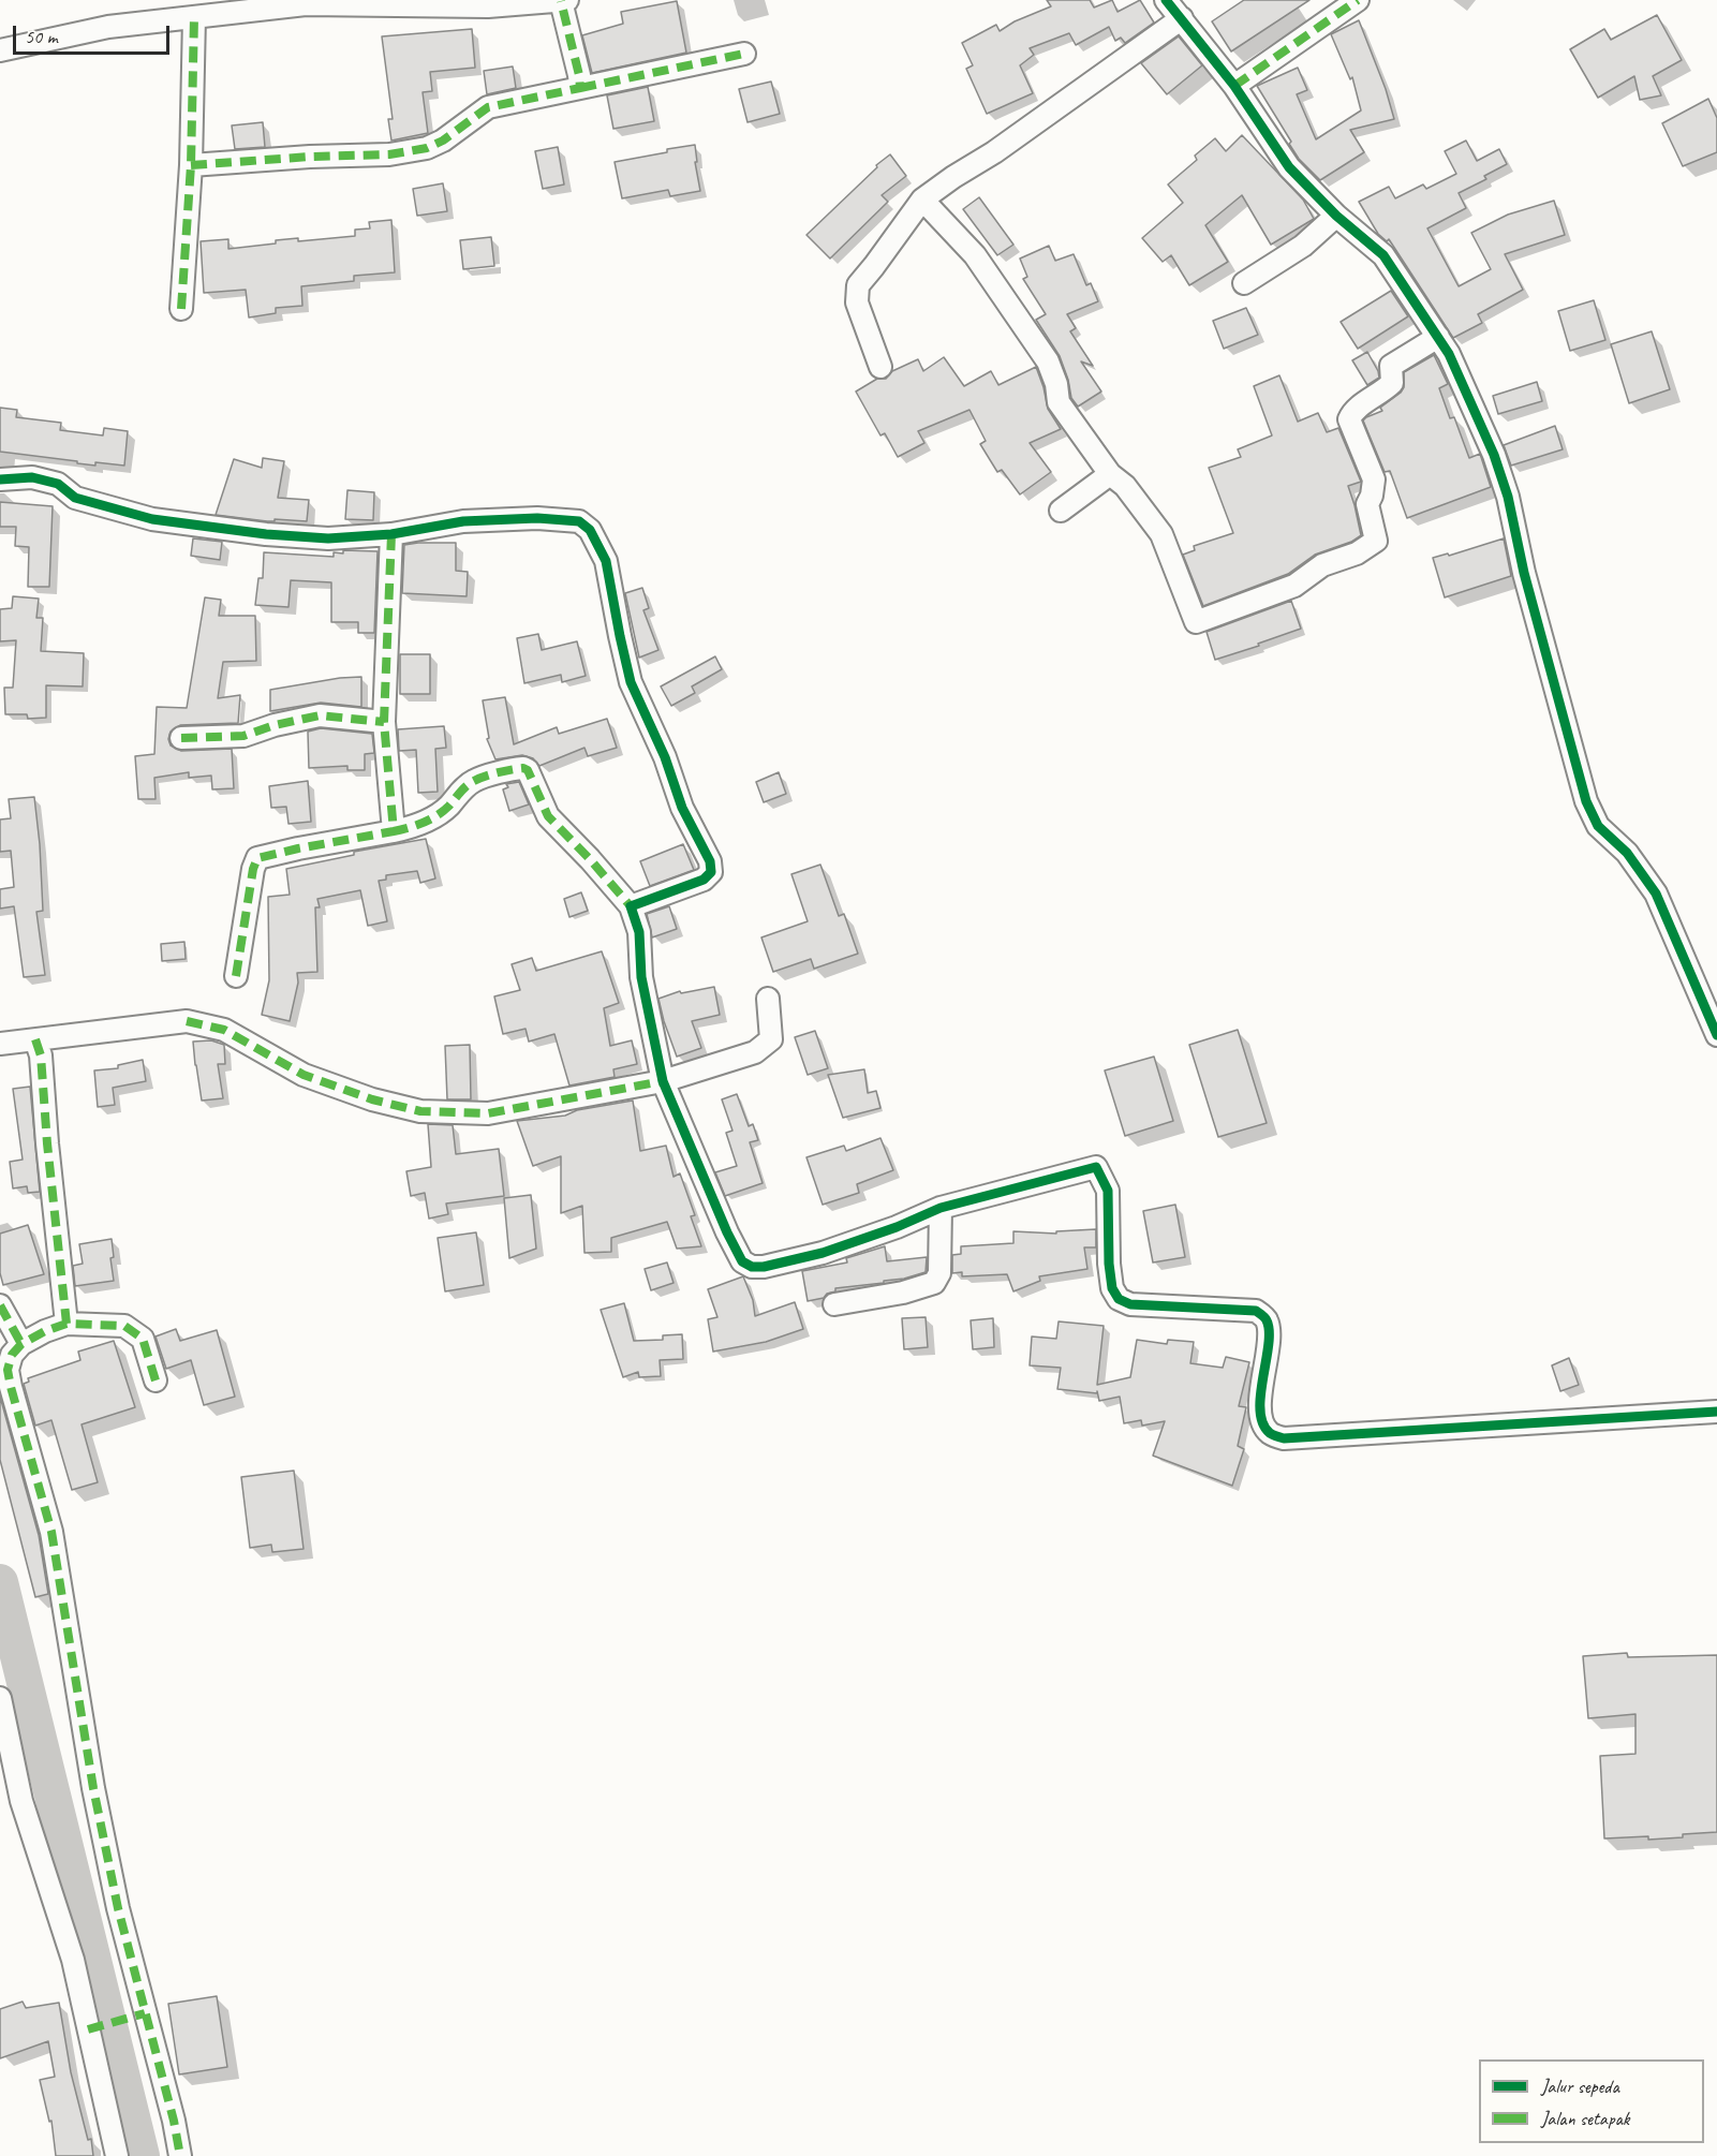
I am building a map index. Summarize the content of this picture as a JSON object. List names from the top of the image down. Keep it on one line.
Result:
{"legend":["Jalur sepeda","Jalan setapak"],"scale_bar":"50 m"}
